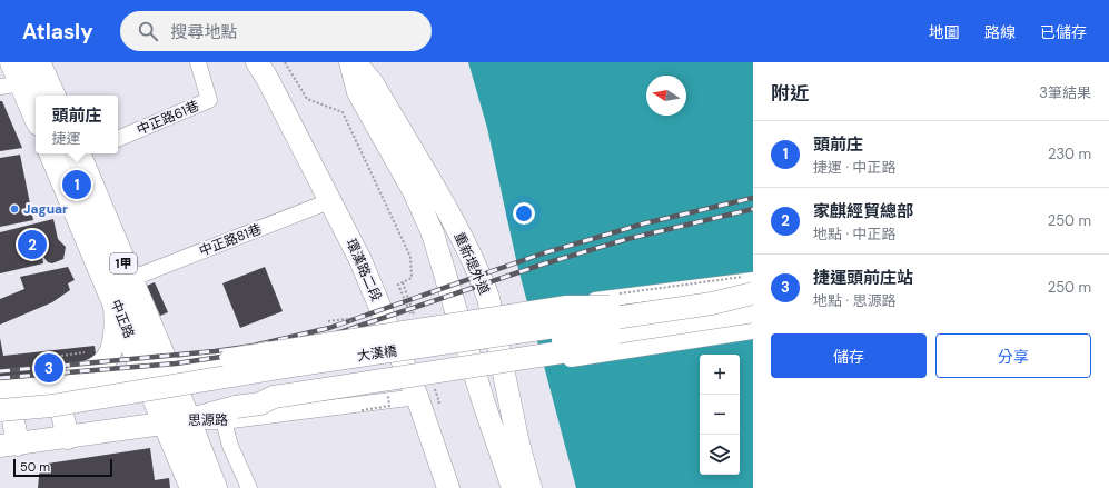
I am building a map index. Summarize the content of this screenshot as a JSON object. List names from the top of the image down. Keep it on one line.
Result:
{"streets":{"main road":["1甲","重新堤外道","環漢路二段","中正路","大漢橋"],"street":["中正路61巷","中正路81巷","思源路"]},"crossings":[["中正路81巷","環漢路二段"],["中正路81巷","中正路"],["環漢路二段","思源路"]],"places":["Jaguar"],"scale_bar":"50 m","north":"left","page":{"header":"Atlasly","search":"搜尋地點","nav":["地圖","路線","已儲存"],"heading":["附近","3筆結果"],"popup":["頭前庄","捷運"],"list":[{"mark":"1","name":"頭前庄","note":"捷運 · 中正路","value":"230 m"},{"mark":"2","name":"家麒經貿總部","note":"地點 · 中正路","value":"250 m"},{"mark":"3","name":"捷運頭前庄站","note":"地點 · 思源路","value":"250 m"}],"pins":["1","2","3"],"buttons":["儲存","分享"],"map_buttons":["+","−"],"scale":"50 m"}}
